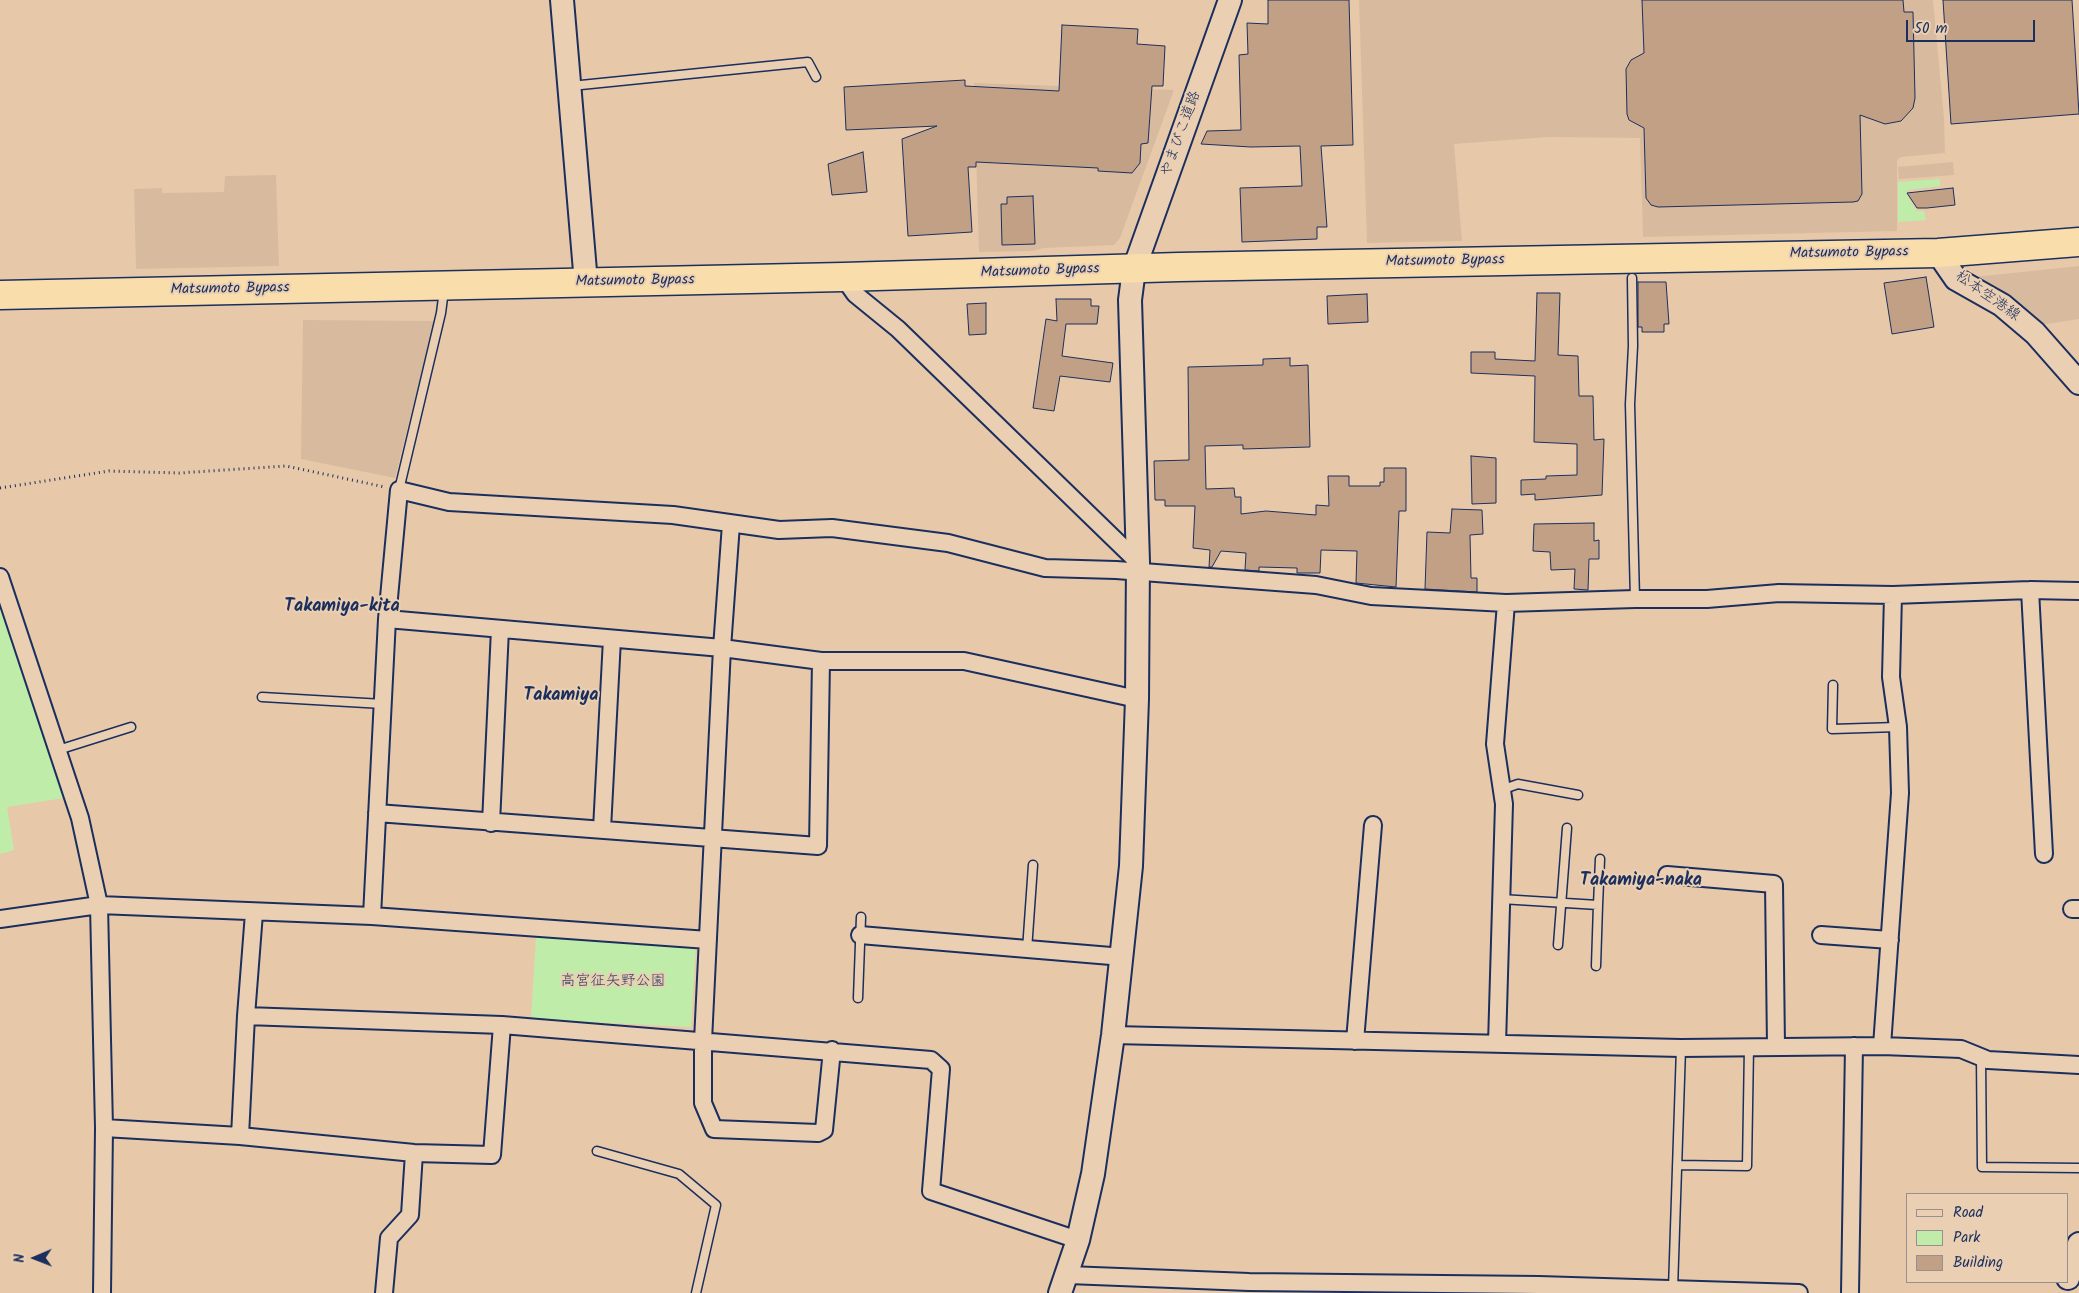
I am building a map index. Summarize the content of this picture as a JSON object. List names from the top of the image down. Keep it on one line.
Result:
{"streets":{"highway":["Matsumoto Bypass"],"street":["やまびこ道路","松本空港線"]},"crossings":[["やまびこ道路","Matsumoto Bypass"],["Matsumoto Bypass","松本空港線"]],"districts":["Takamiya-kita","Takamiya","Takamiya-naka"],"parks":["高宮征矢野公園"],"legend":["Road","Park","Building"],"scale_bar":"50 m","north":"left"}
